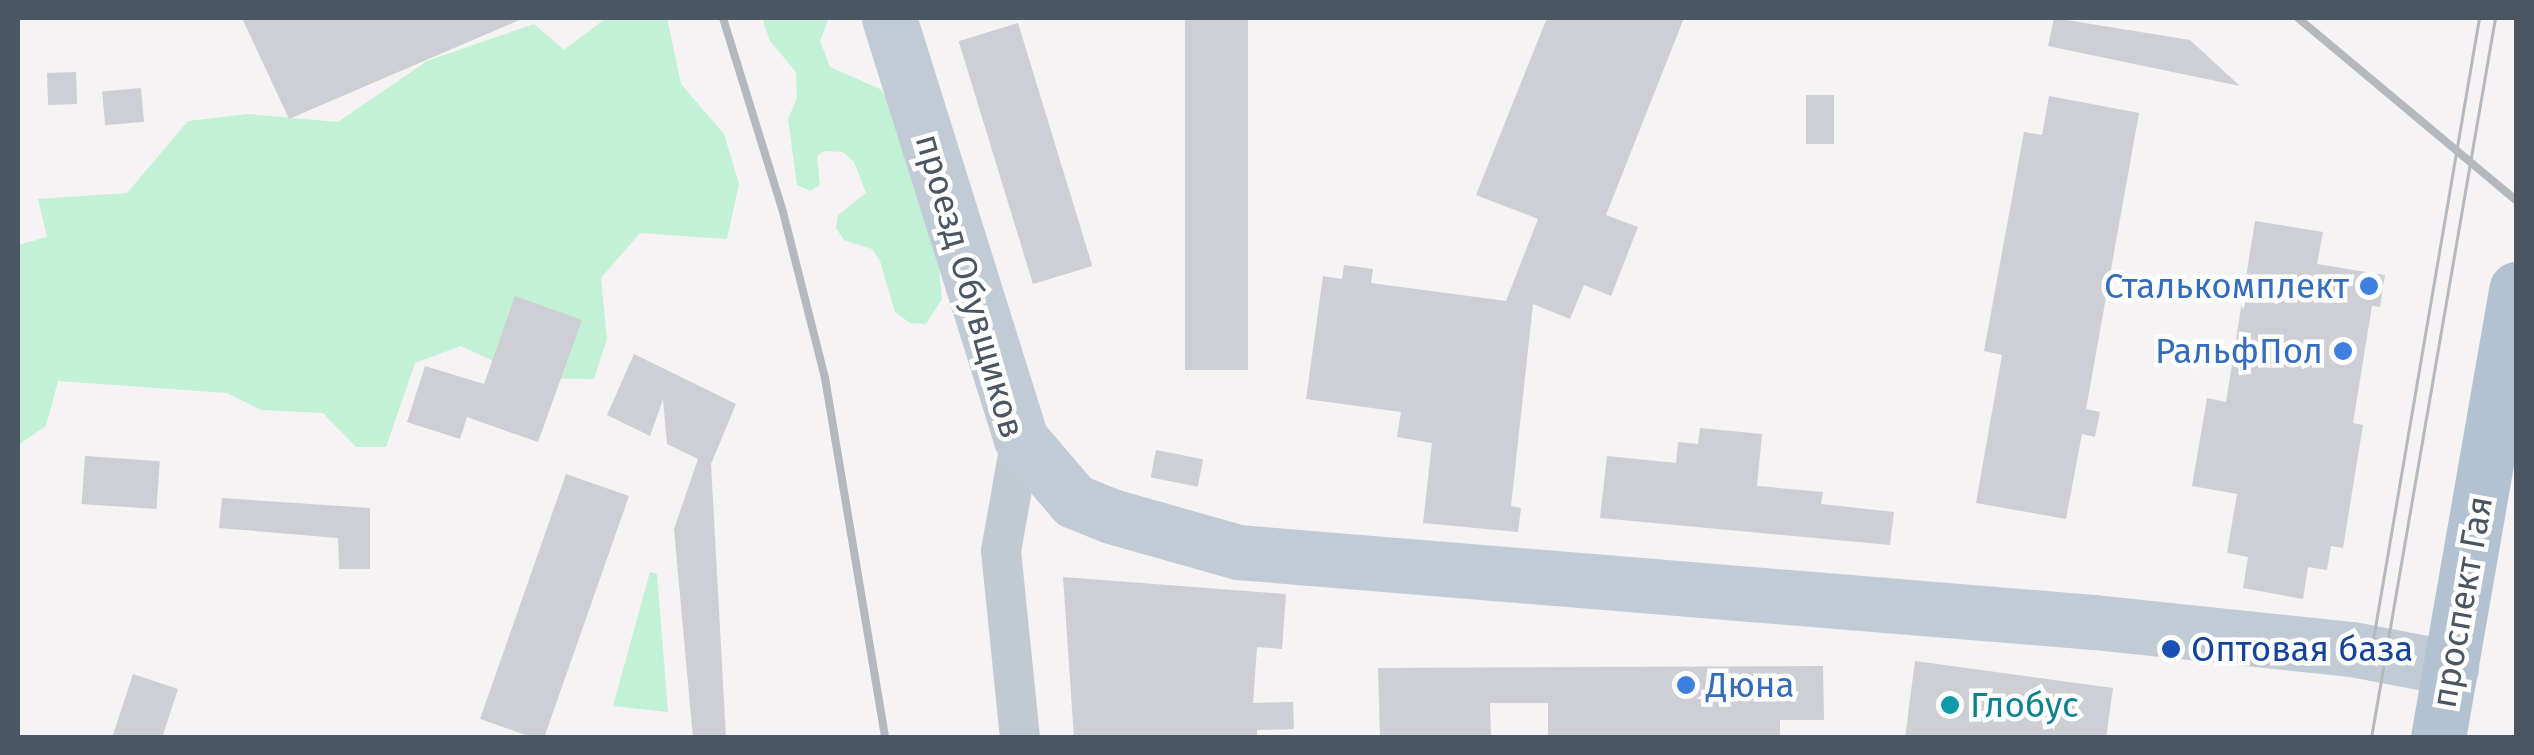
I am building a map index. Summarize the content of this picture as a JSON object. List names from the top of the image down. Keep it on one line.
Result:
{"streets":{"main road":["проспект Гая"],"street":["проезд Обувщиков"]},"places":["Сталькомплект","РальфПол","Оптовая база","Дюна","Глобус"]}
